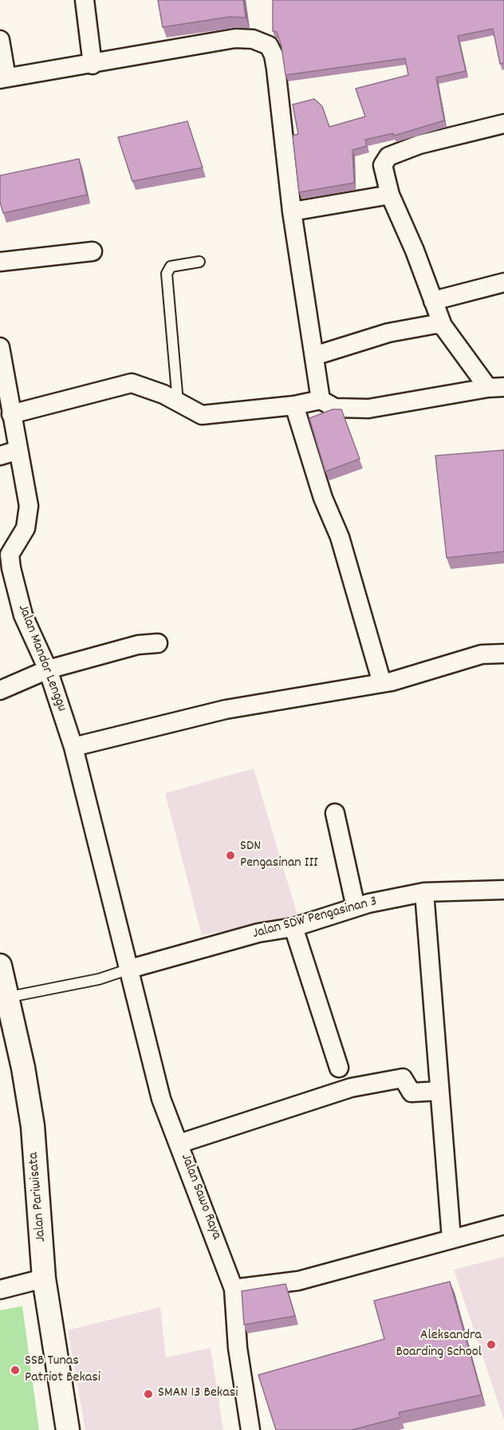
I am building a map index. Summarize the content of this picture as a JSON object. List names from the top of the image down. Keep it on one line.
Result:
{"streets":{"street":["Jalan Mandor Lenggu","Jalan SDW Pengasinan 3","Jalan Pariwisata","Jalan Sawo Raya"]},"crossings":[["Jalan Mandor Lenggu","Jalan SDW Pengasinan 3"],["Jalan Mandor Lenggu","Jalan Sawo Raya"],["Jalan SDW Pengasinan 3","Jalan Sawo Raya"]],"places":["SDN Pengasinan III","Aleksandra Boarding School","SSB Tunas Patriot Bekasi","SMAN 13 Bekasi"]}
